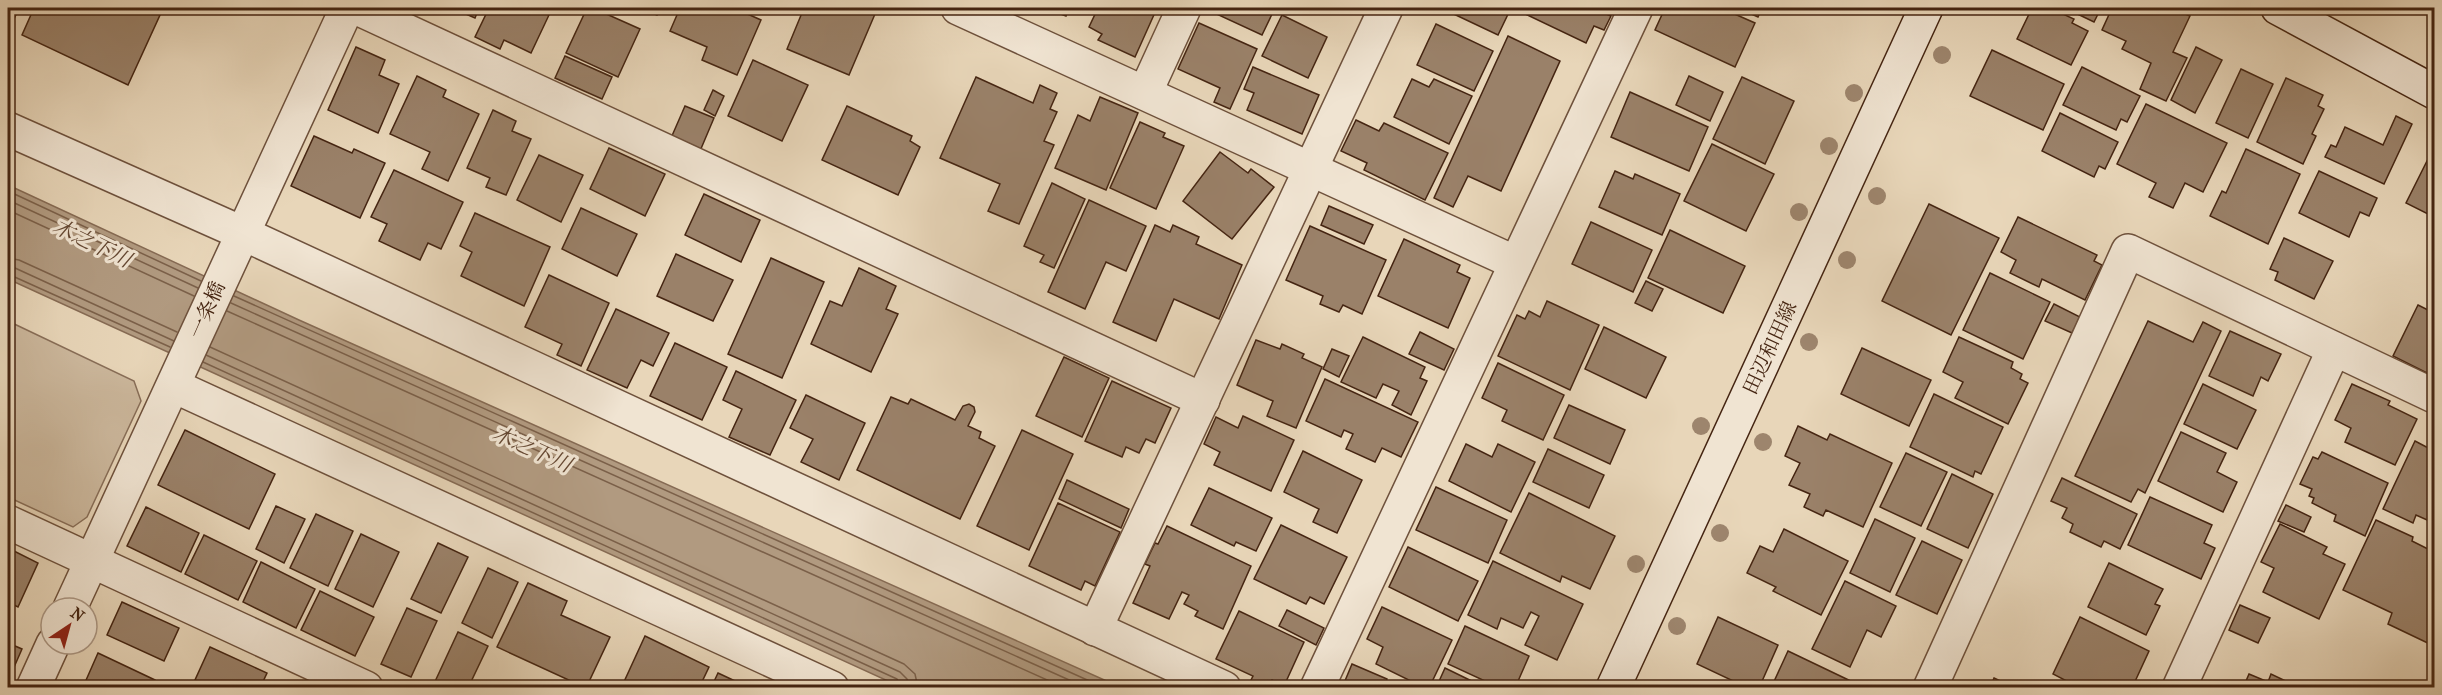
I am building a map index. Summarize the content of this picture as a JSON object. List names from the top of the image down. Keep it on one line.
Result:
{"streets":{"street":["一条橋","田辺和田線"]},"water":["木之下川"],"north":"top right"}
